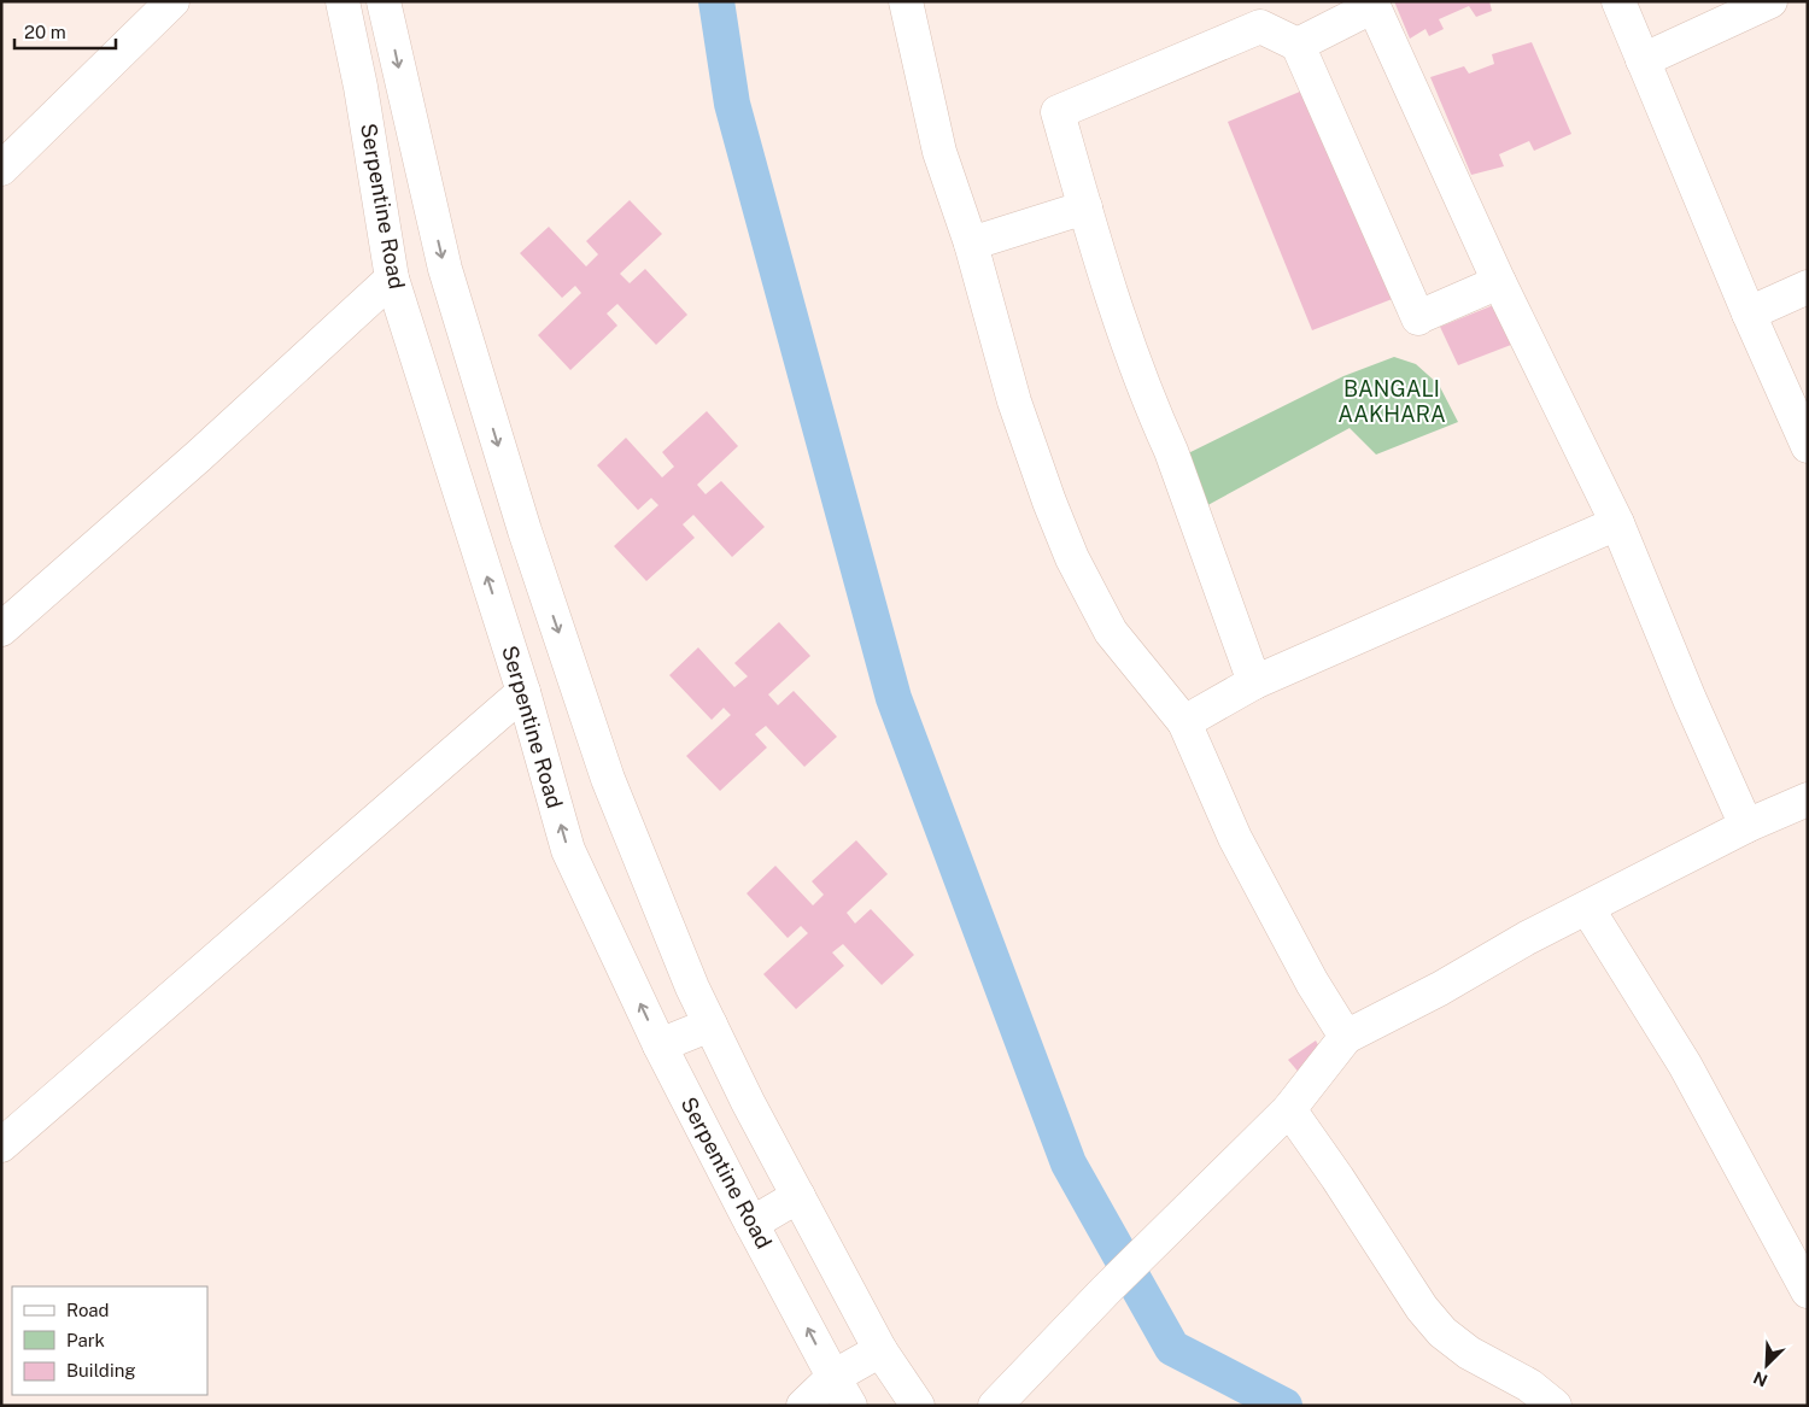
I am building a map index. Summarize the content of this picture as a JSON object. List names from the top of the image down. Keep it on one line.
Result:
{"streets":{"street":["Serpentine Road"]},"parks":["BANGALI AAKHARA"],"legend":["Road","Park","Building"],"scale_bar":"20 m","north":"bottom left"}
